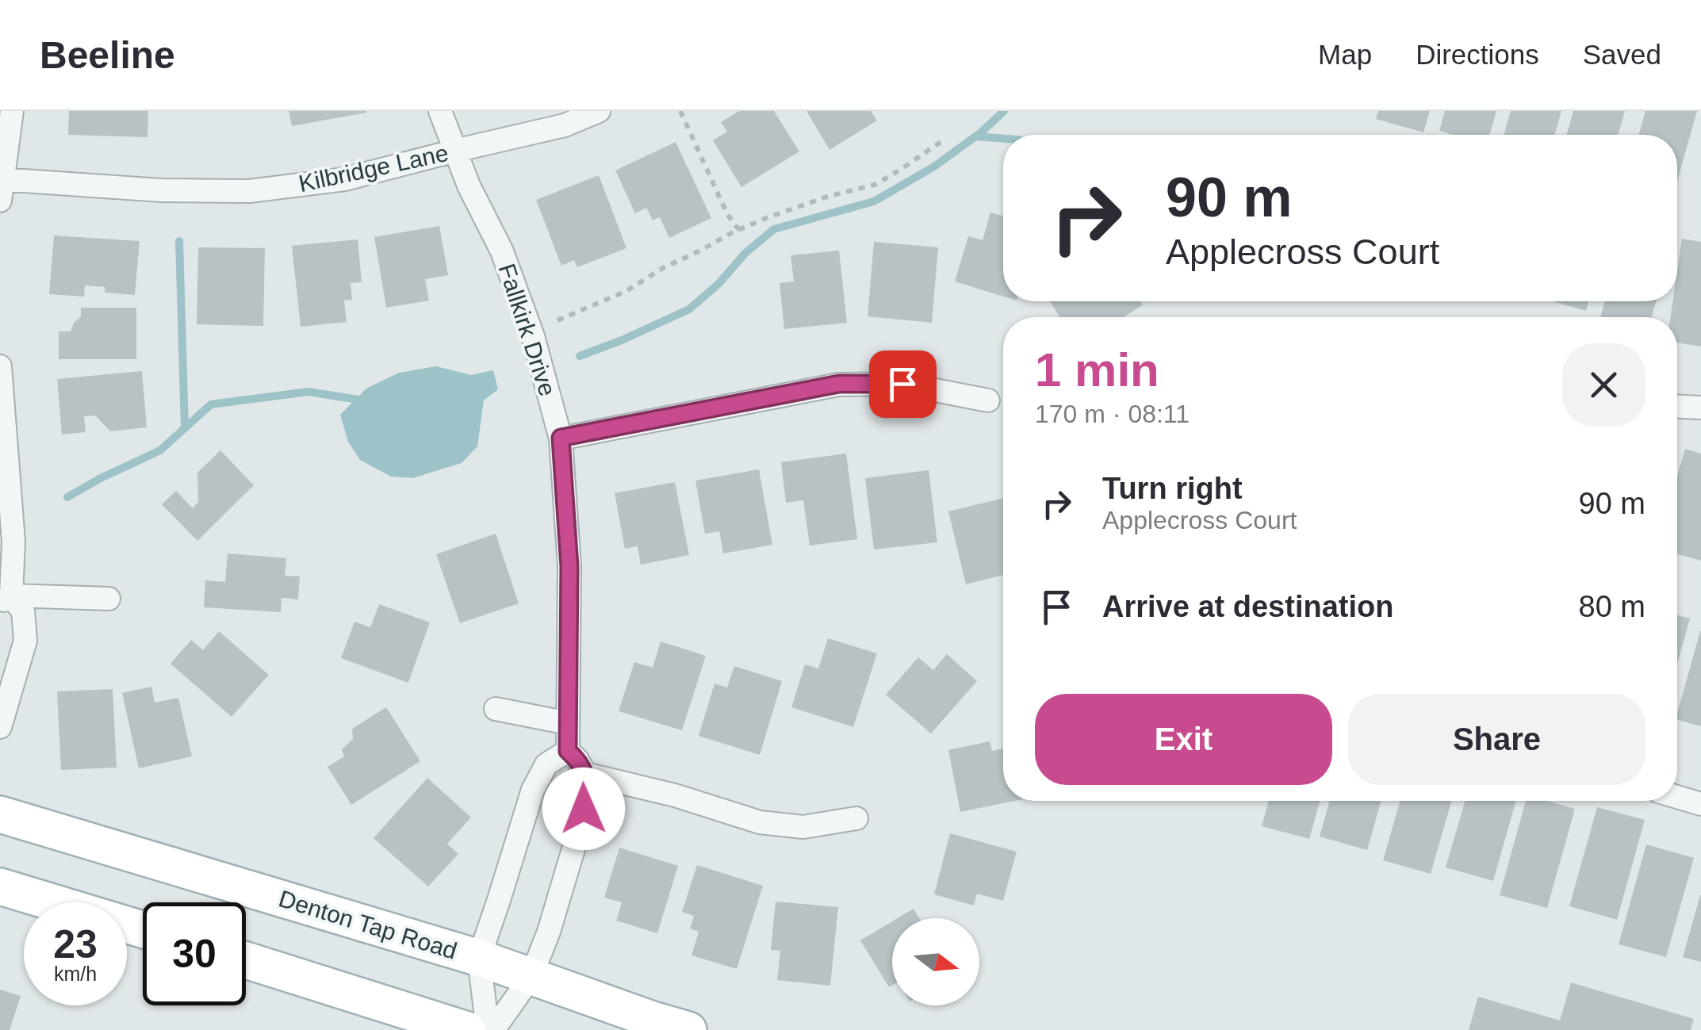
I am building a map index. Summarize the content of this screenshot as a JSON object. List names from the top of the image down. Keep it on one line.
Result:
{"streets":{"main road":["Denton Tap Road"],"street":["Kilbridge Lane","Fallkirk Drive"]},"crossings":[["Kilbridge Lane","Fallkirk Drive"]],"north":"right","page":{"header":"Beeline","nav":["Map","Directions","Saved"],"turn":["90 m","Applecross Court"],"heading":["1 min","170 m · 08:11"],"list":[{"name":"Turn right","note":"Applecross Court","value":"90 m"},{"name":"Arrive at destination","value":"80 m"}],"buttons":["Exit","Share"],"speed":"23 km/h","limit":"30"}}
